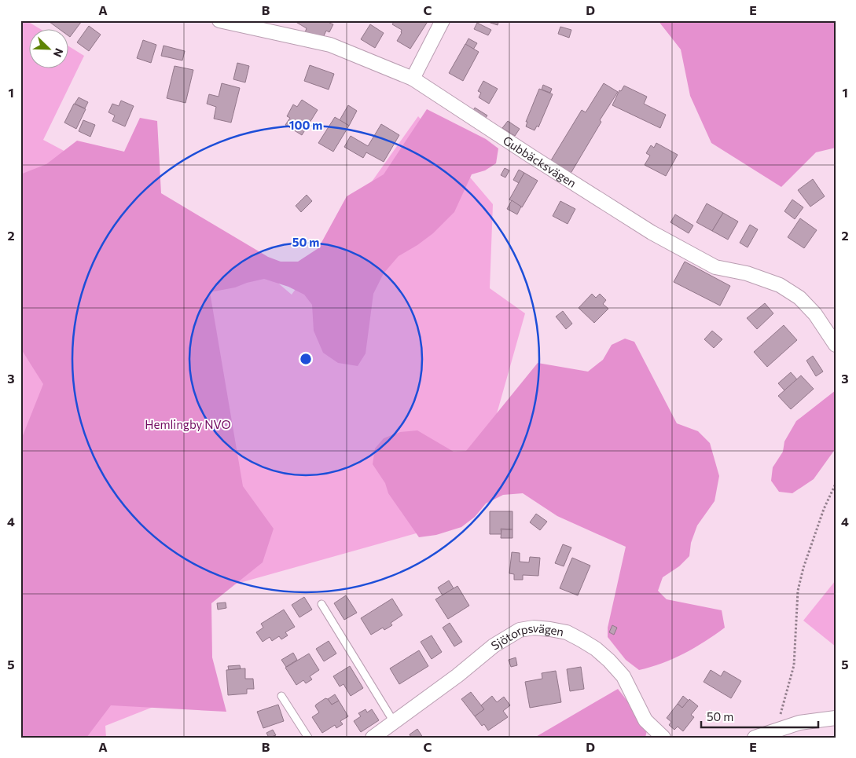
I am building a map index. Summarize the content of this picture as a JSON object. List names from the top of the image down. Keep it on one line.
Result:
{"streets":{"street":["Gubbäcksvägen","Sjötorpsvägen"]},"parks":["Hemlingby NVO"],"scale_bar":"50 m","north":"bottom right","grid":{"columns":["A","B","C","D","E"],"rows":["1","2","3","4","5"]},"rings":["100 m","50 m"]}
